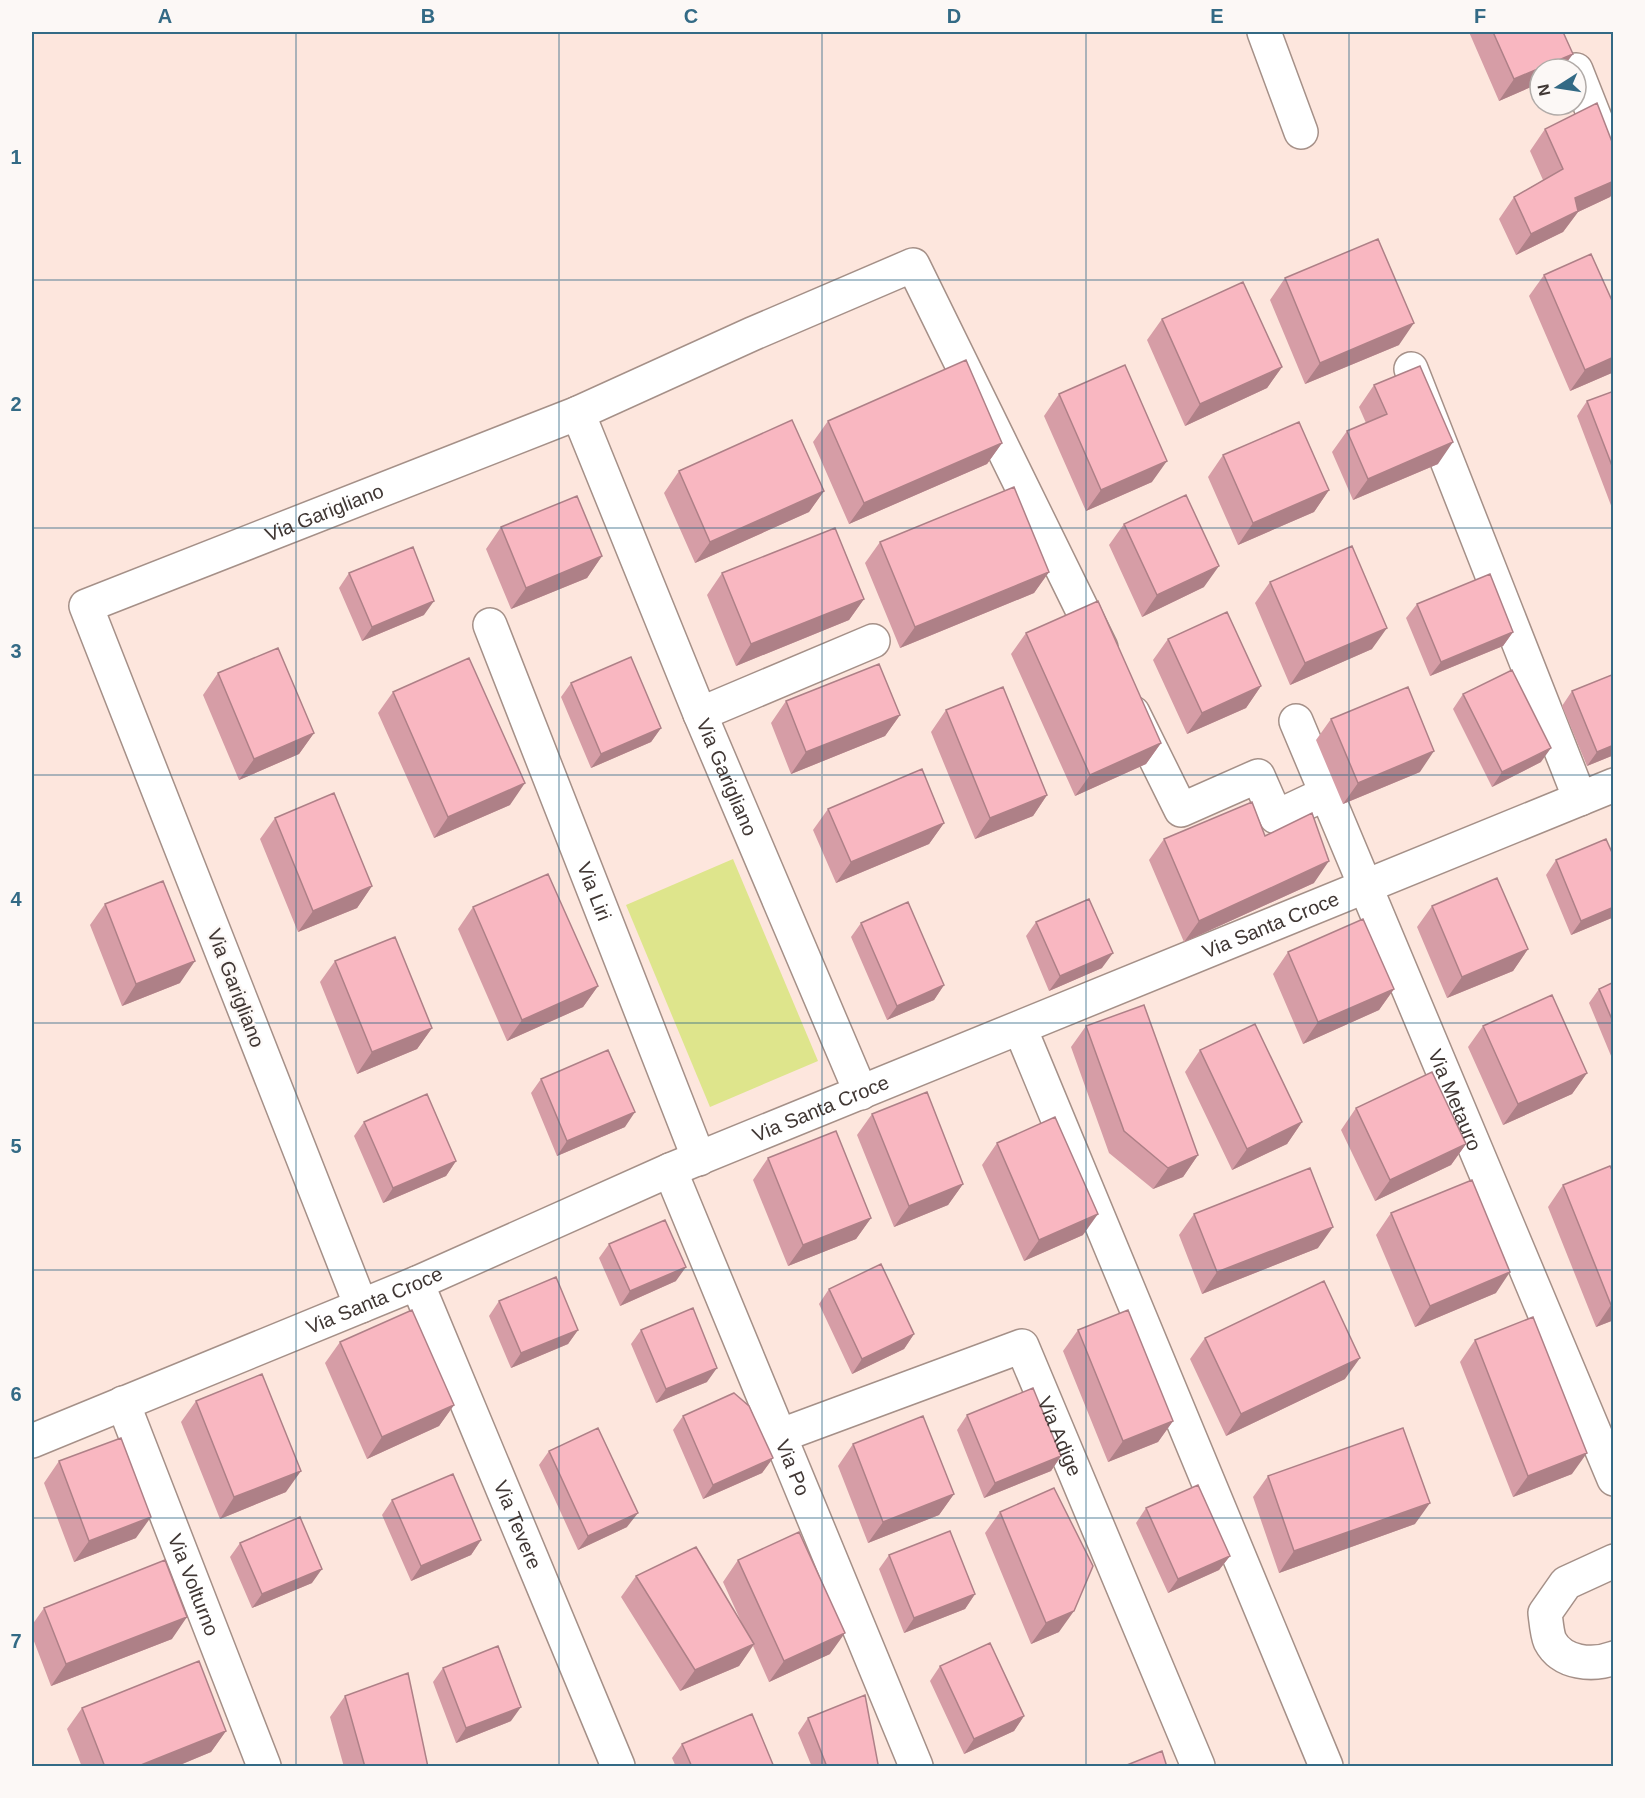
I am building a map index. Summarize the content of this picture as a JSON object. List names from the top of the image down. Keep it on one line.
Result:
{"streets":{"street":["Via Garigliano","Via Liri","Via Santa Croce","Via Metauro","Via Adige","Via Po","Via Tevere","Via Volturno"]},"crossings":[["Via Garigliano","Via Santa Croce"],["Via Liri","Via Santa Croce"],["Via Liri","Via Po"],["Via Santa Croce","Via Metauro"],["Via Santa Croce","Via Po"],["Via Santa Croce","Via Tevere"],["Via Santa Croce","Via Volturno"],["Via Adige","Via Po"]],"north":"left","grid":{"columns":["A","B","C","D","E","F"],"rows":["1","2","3","4","5","6","7"]}}
